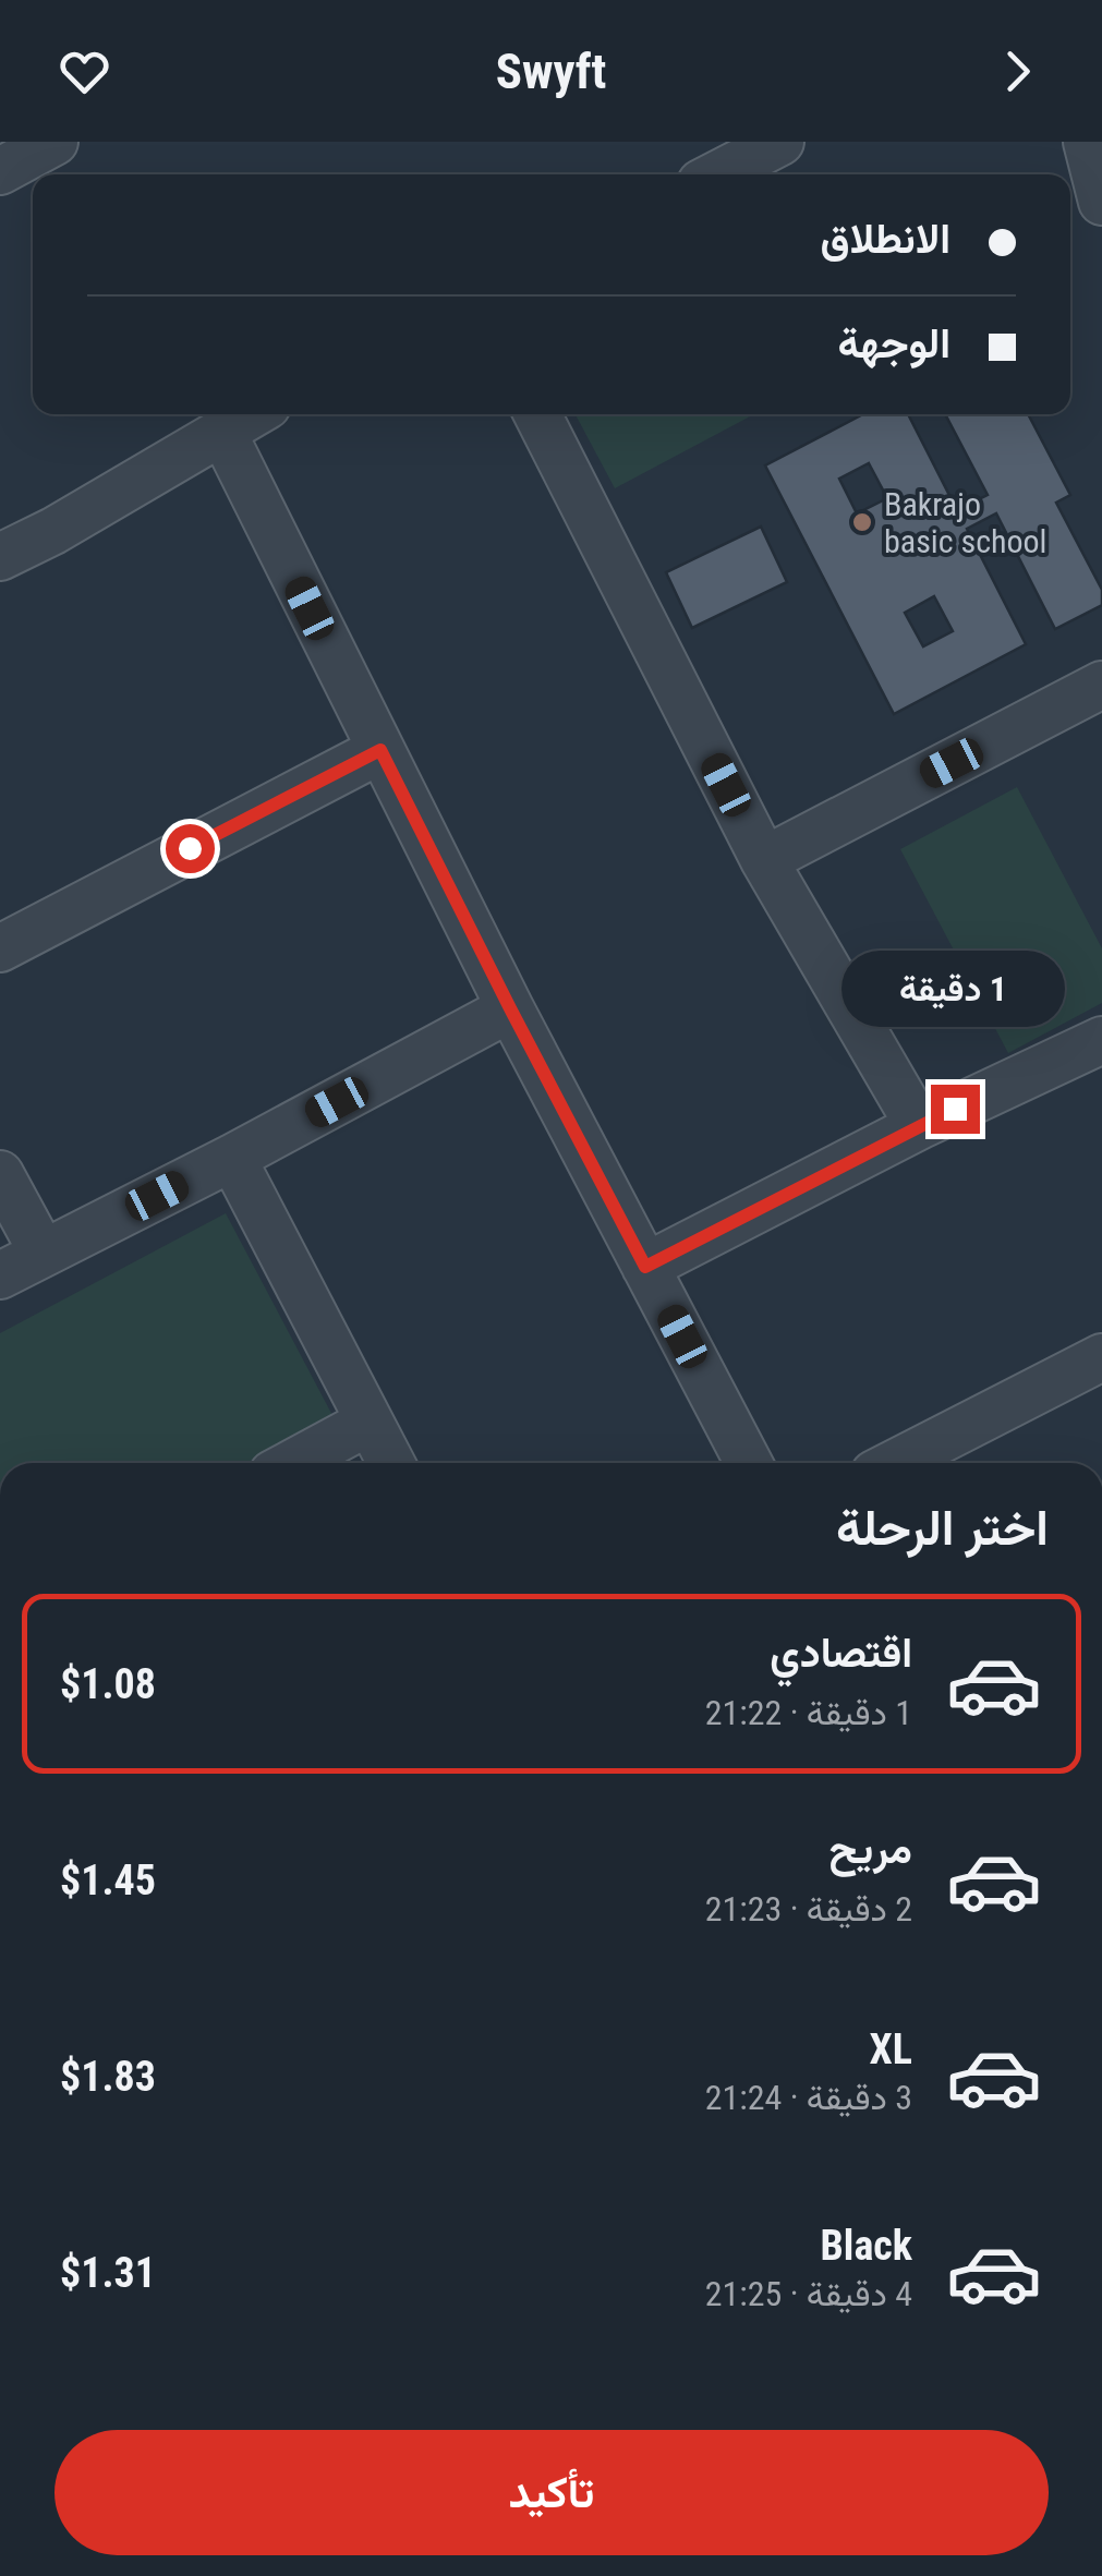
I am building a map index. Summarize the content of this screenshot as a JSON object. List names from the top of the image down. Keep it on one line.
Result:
{"places":["Bakrajo basic school"],"page":{"header":"Swyft","banner":["الانطلاق","الوجهة"],"bubble":"1 دقيقة","heading":"اختر الرحلة","list":[{"name":"اقتصادي","note":"1 دقيقة · 21:22","value":"$1.08"},{"name":"مريح","note":"2 دقيقة · 21:23","value":"$1.45"},{"name":"XL","note":"3 دقيقة · 21:24","value":"$1.83"},{"name":"Black","note":"4 دقيقة · 21:25","value":"$1.31"}],"buttons":"تأكيد"}}
